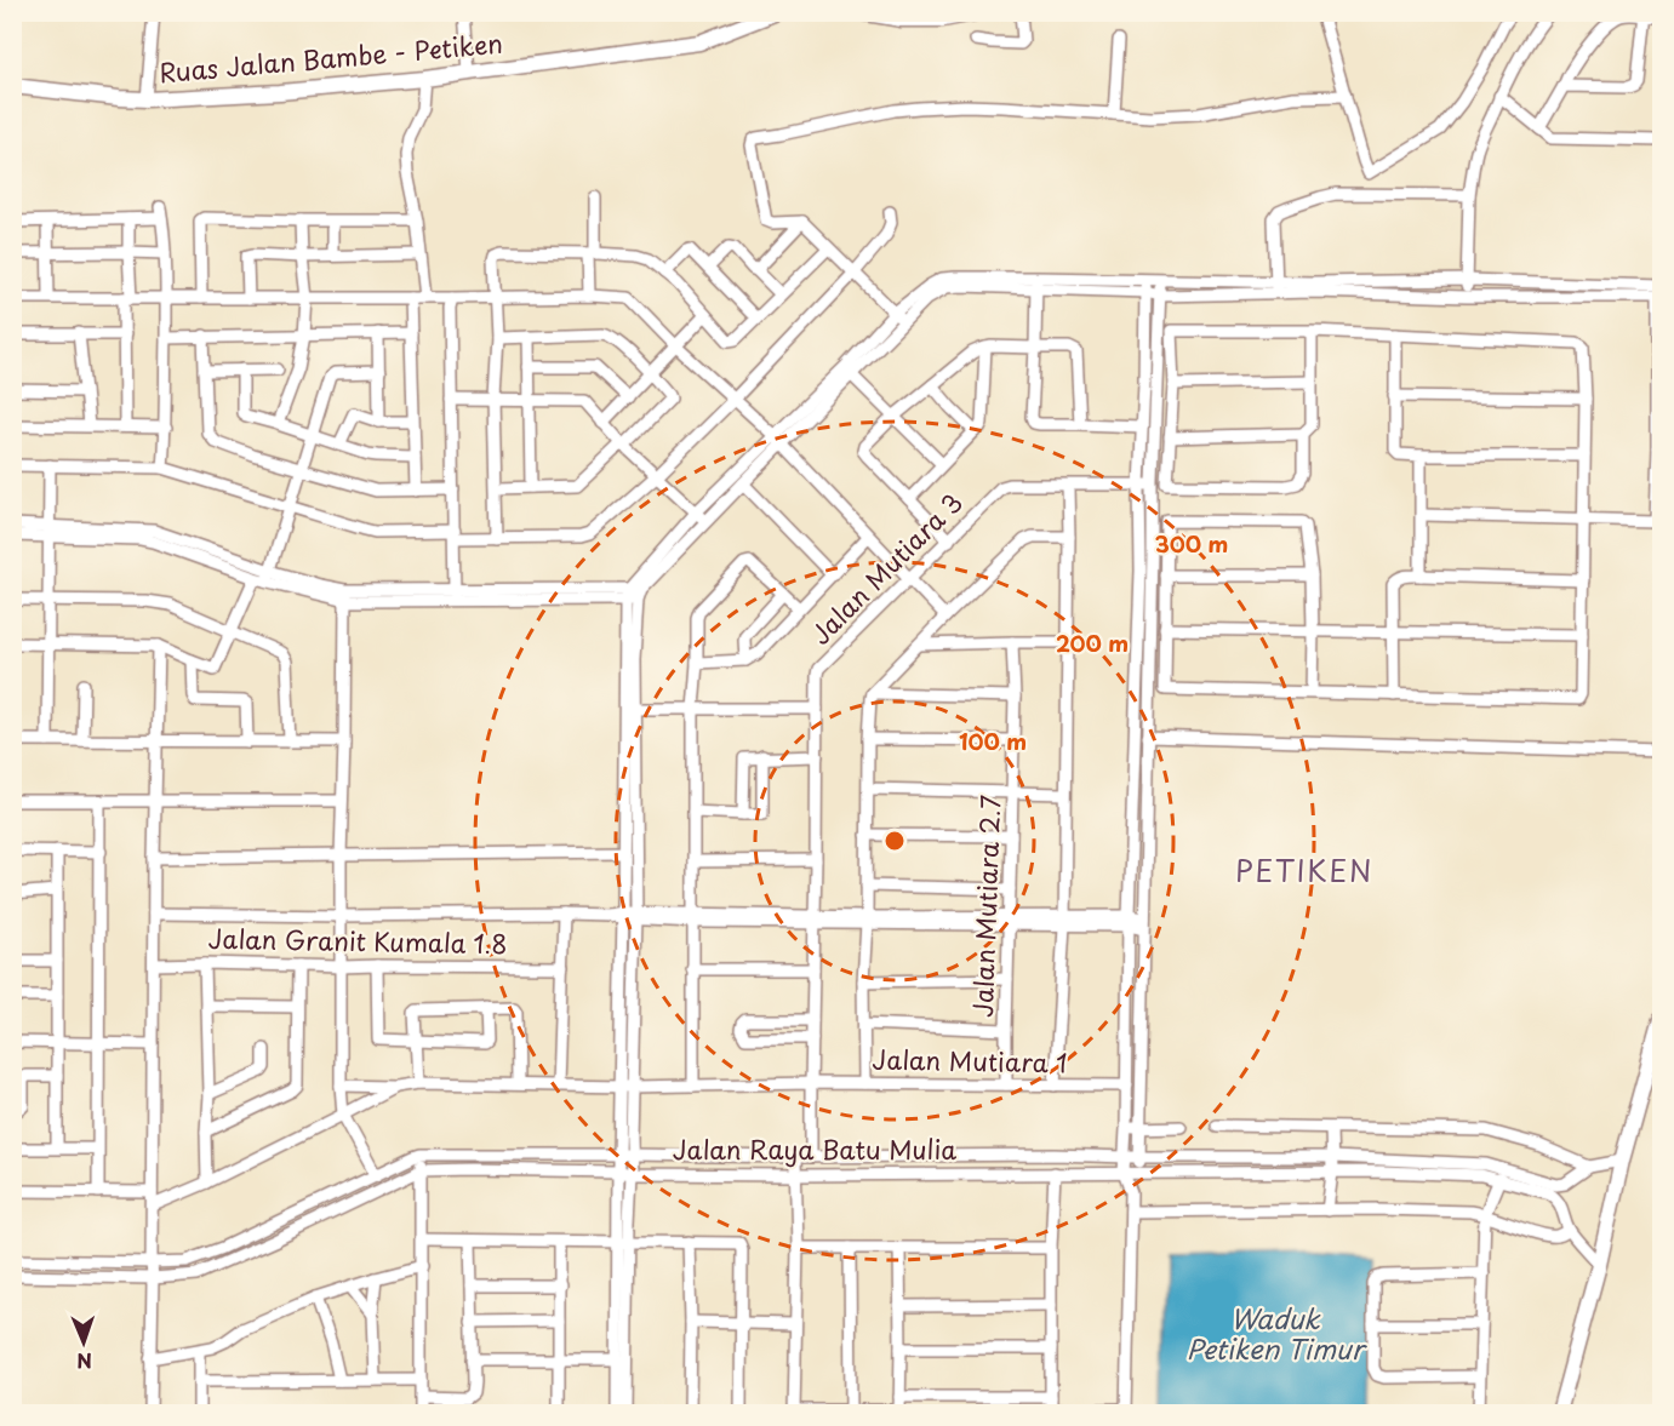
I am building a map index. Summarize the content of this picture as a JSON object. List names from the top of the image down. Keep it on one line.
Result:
{"streets":{"main road":["Ruas Jalan Bambe - Petiken"],"street":["Jalan Mutiara 3","Jalan Mutiara 2.7","Jalan Granit Kumala 1.8","Jalan Mutiara 1","Jalan Raya Batu Mulia"]},"crossings":[["Jalan Mutiara 3","Jalan Mutiara 1"],["Jalan Mutiara 2.7","Jalan Mutiara 1"]],"districts":["PETIKEN"],"water":["Waduk Petiken Timur"],"north":"bottom","rings":["300 m","200 m","100 m"]}
